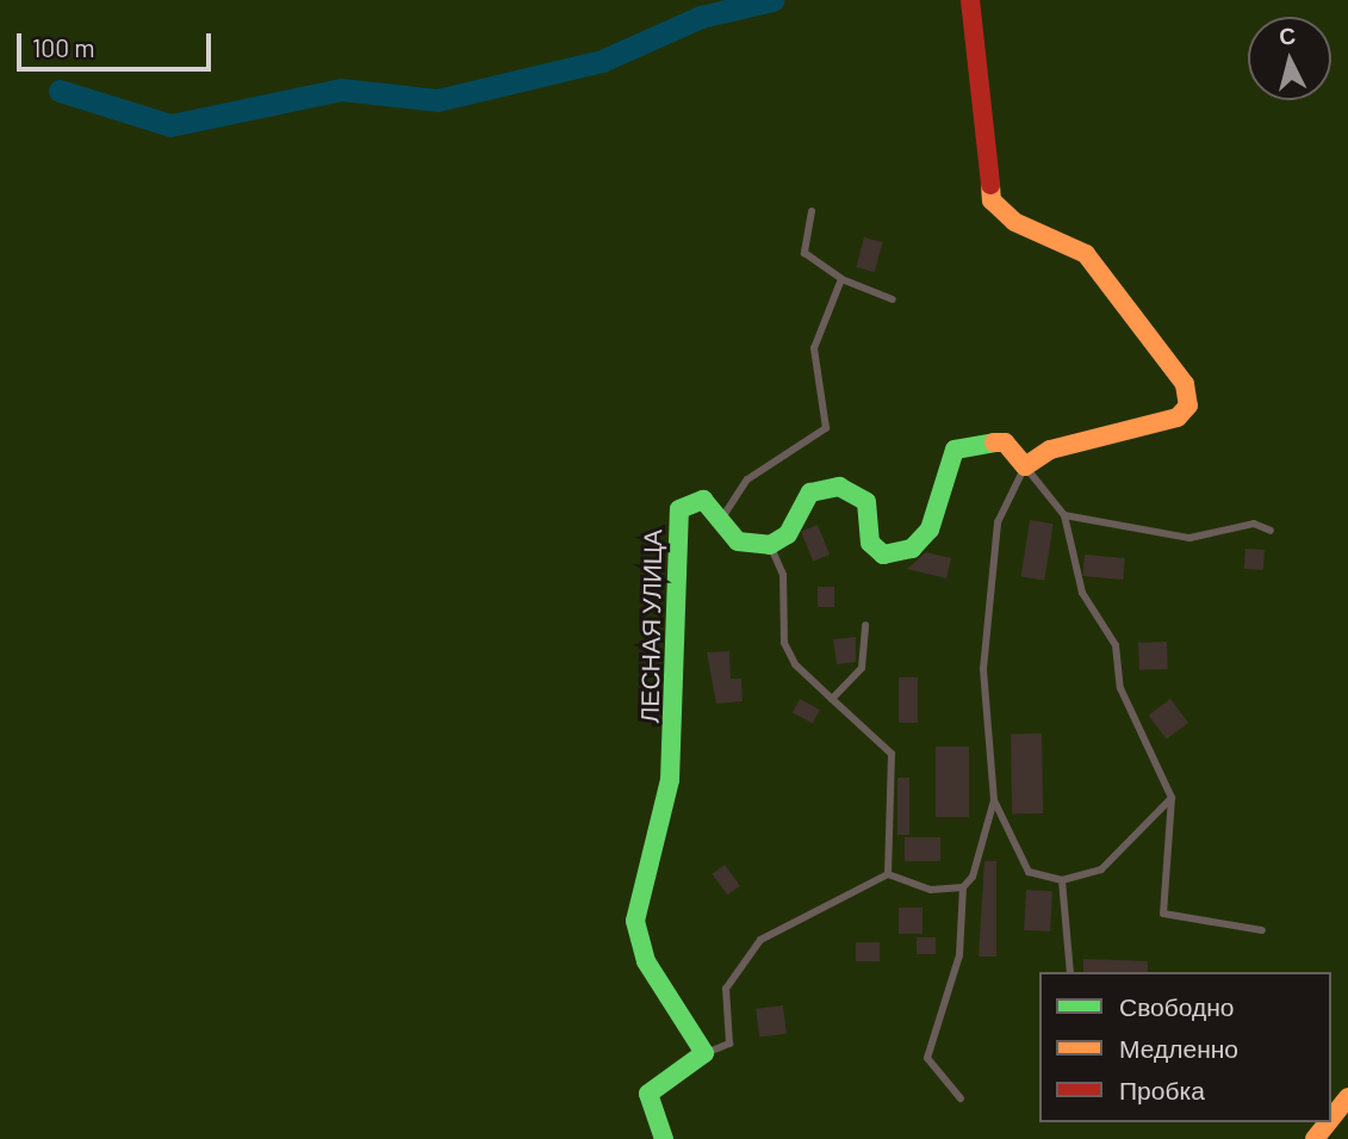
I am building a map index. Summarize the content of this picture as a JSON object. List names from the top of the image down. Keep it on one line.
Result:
{"streets":{"main road":["ЛЕСНАЯ УЛИЦА"]},"legend":["Свободно","Медленно","Пробка"],"scale_bar":"100 m","north":"top"}
